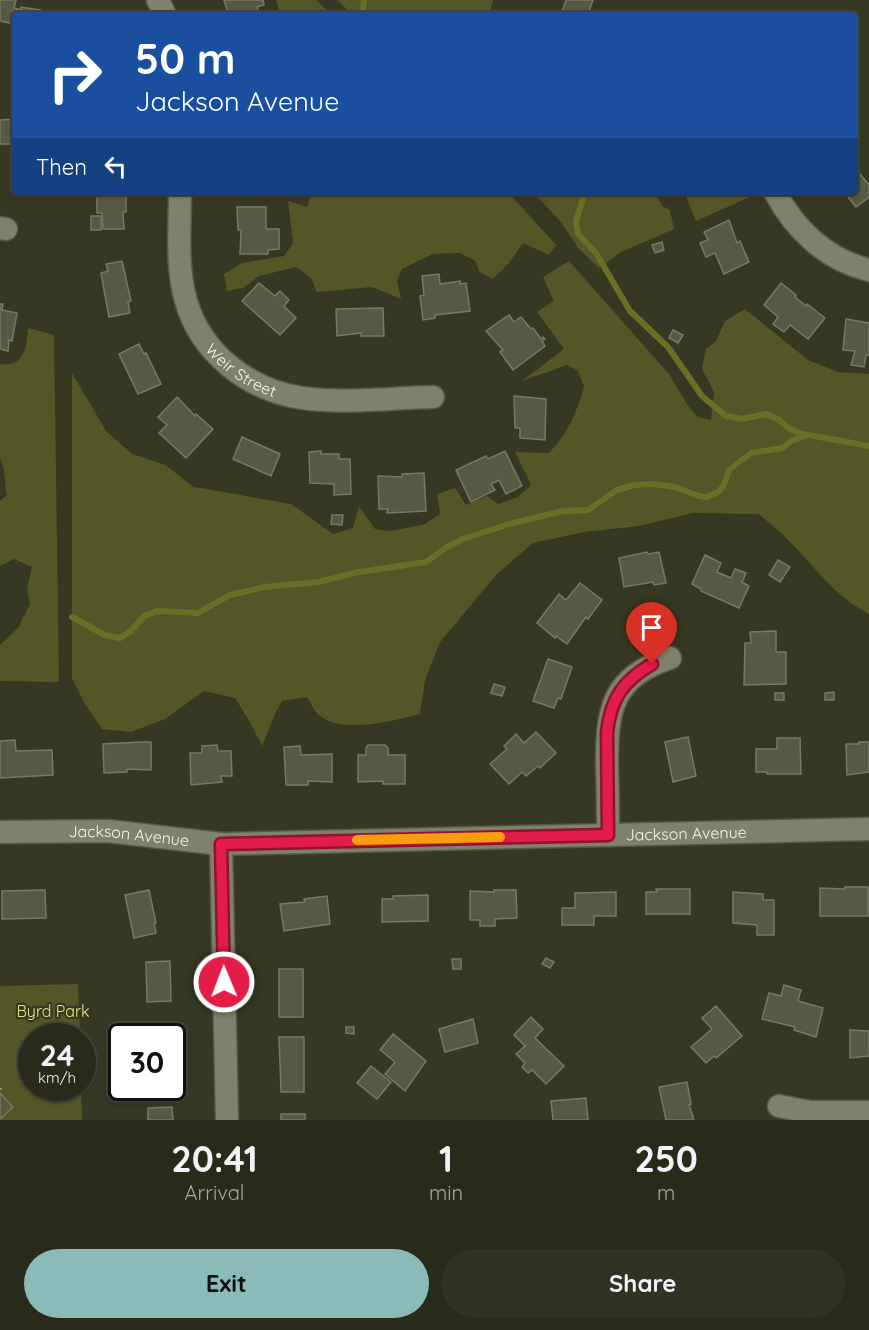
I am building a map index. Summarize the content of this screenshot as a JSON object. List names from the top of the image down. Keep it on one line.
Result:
{"streets":{"street":["Weir Street","Jackson Avenue"]},"parks":["Byrd Park"],"page":{"turn":["50 m","Jackson Avenue"],"then":"Then","speed":"24 km/h","limit":"30","eta":["20:41","Arrival","1","min","250","m"],"buttons":["Exit","Share"]}}
